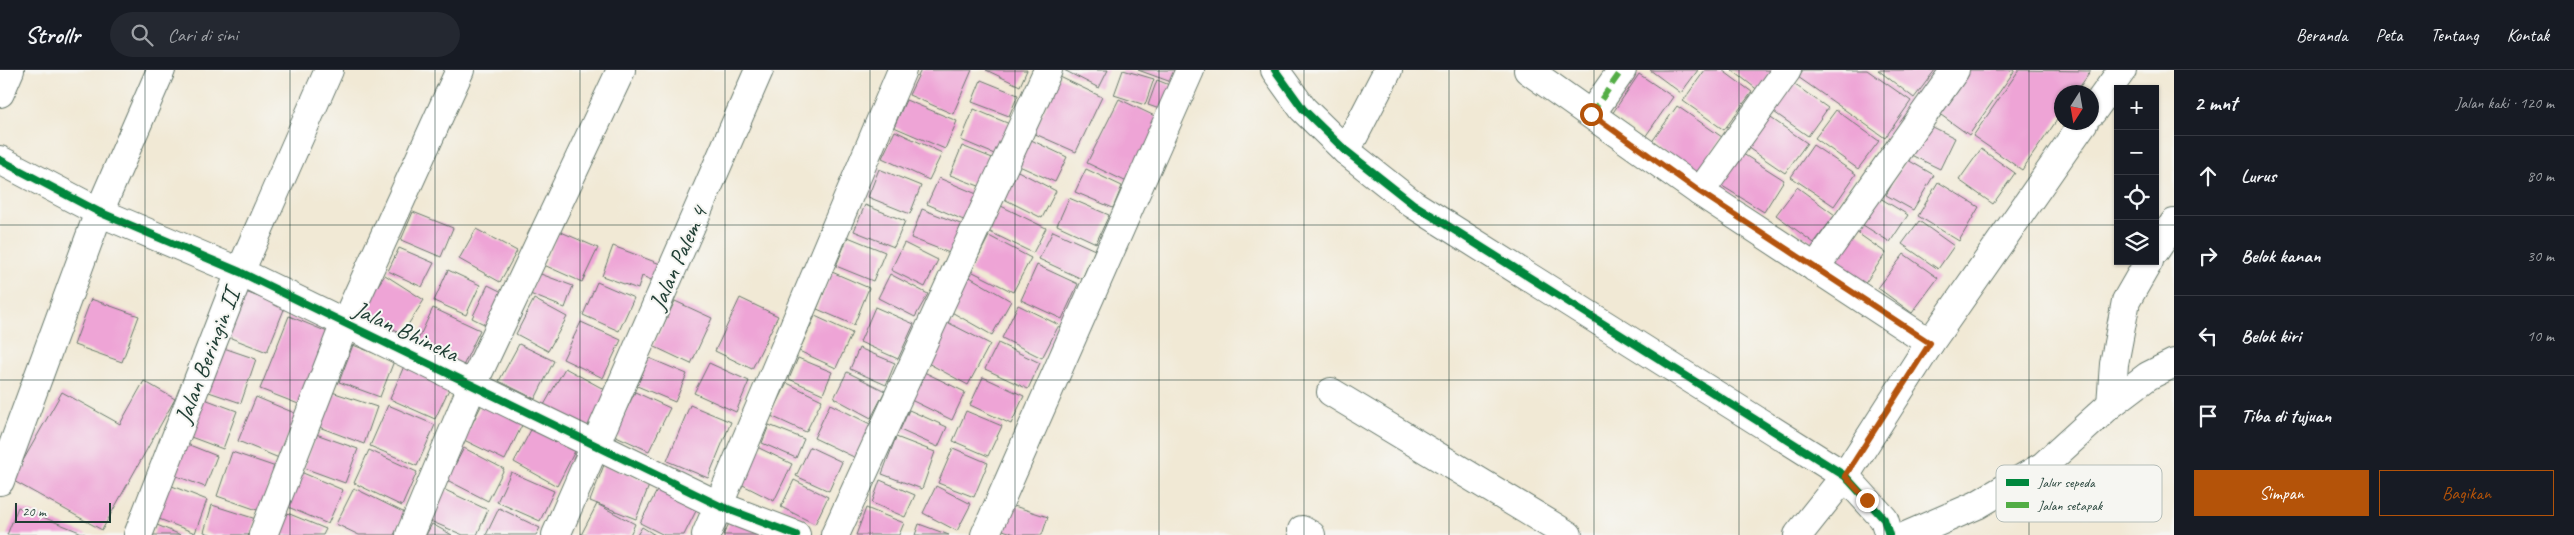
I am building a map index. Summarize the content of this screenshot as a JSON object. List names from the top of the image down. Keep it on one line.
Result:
{"streets":{"street":["Jalan Palem 4","Jalan Bhineka","Jalan Beringin II"]},"crossings":[["Jalan Palem 4","Jalan Bhineka"],["Jalan Bhineka","Jalan Beringin II"]],"legend":["Jalur sepeda","Jalan setapak"],"scale_bar":"20 m","north":"bottom","page":{"header":"Strollr","search":"Cari di sini","nav":["Beranda","Peta","Tentang","Kontak"],"heading":["2 mnt","Jalan kaki · 120 m"],"map_buttons":["+","−"],"list":[["Lurus","80 m"],["Belok kanan","30 m"],["Belok kiri","10 m"],"Tiba di tujuan"],"buttons":["Simpan","Bagikan"],"scale":"20 m"}}
